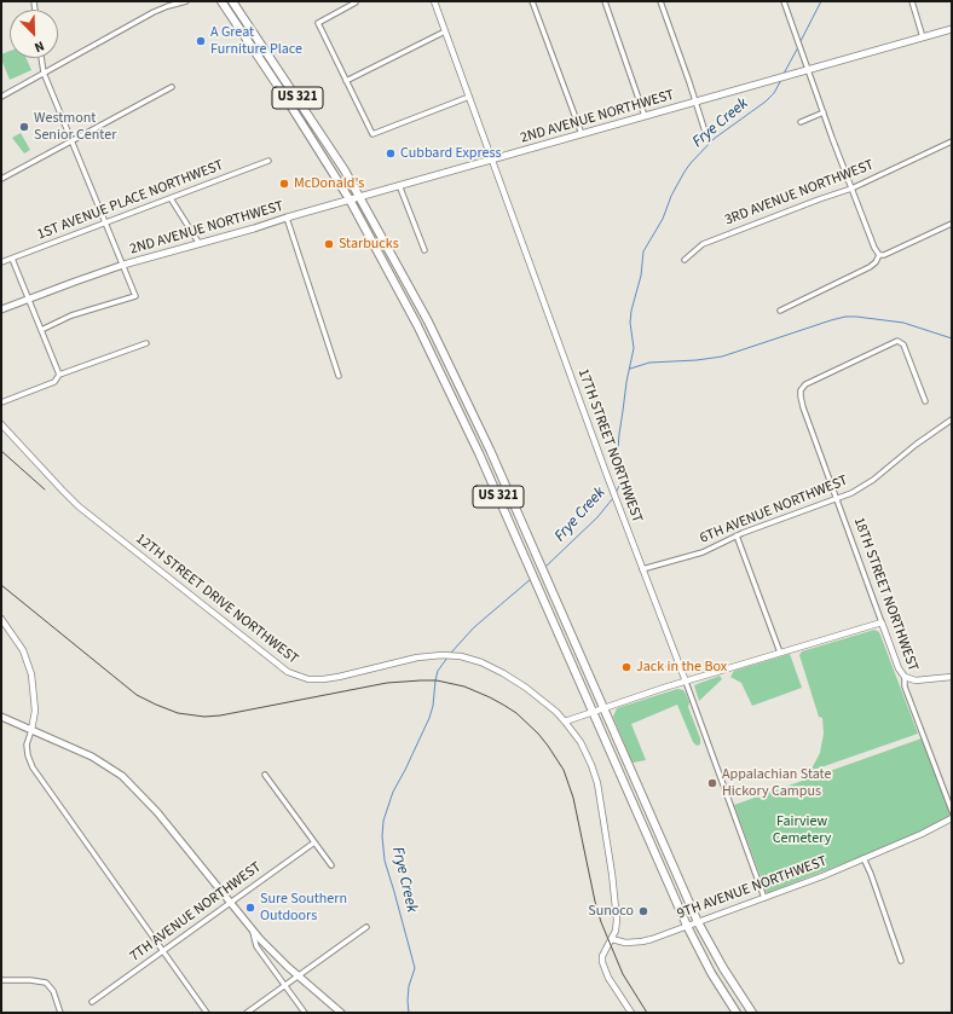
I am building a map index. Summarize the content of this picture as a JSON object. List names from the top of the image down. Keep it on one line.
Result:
{"streets":{"highway":["US 321"],"main road":["2ND AVENUE NORTHWEST"],"street":["3RD AVENUE NORTHWEST","1ST AVENUE PLACE NORTHWEST","17TH STREET NORTHWEST","6TH AVENUE NORTHWEST","18TH STREET NORTHWEST","12TH STREET DRIVE NORTHWEST","9TH AVENUE NORTHWEST","7TH AVENUE NORTHWEST"]},"crossings":[["US 321","2ND AVENUE NORTHWEST"],["US 321","9TH AVENUE NORTHWEST"],["2ND AVENUE NORTHWEST","17TH STREET NORTHWEST"],["17TH STREET NORTHWEST","6TH AVENUE NORTHWEST"],["17TH STREET NORTHWEST","9TH AVENUE NORTHWEST"],["6TH AVENUE NORTHWEST","18TH STREET NORTHWEST"],["12TH STREET DRIVE NORTHWEST","9TH AVENUE NORTHWEST"]],"water":["Frye Creek"],"parks":["Fairview Cemetery"],"places":["A Great Furniture Place","Westmont Senior Center","Cubbard Express","McDonald's","Starbucks","Jack in the Box","Appalachian State Hickory Campus","Sure Southern Outdoors","Sunoco"],"north":"bottom right"}
